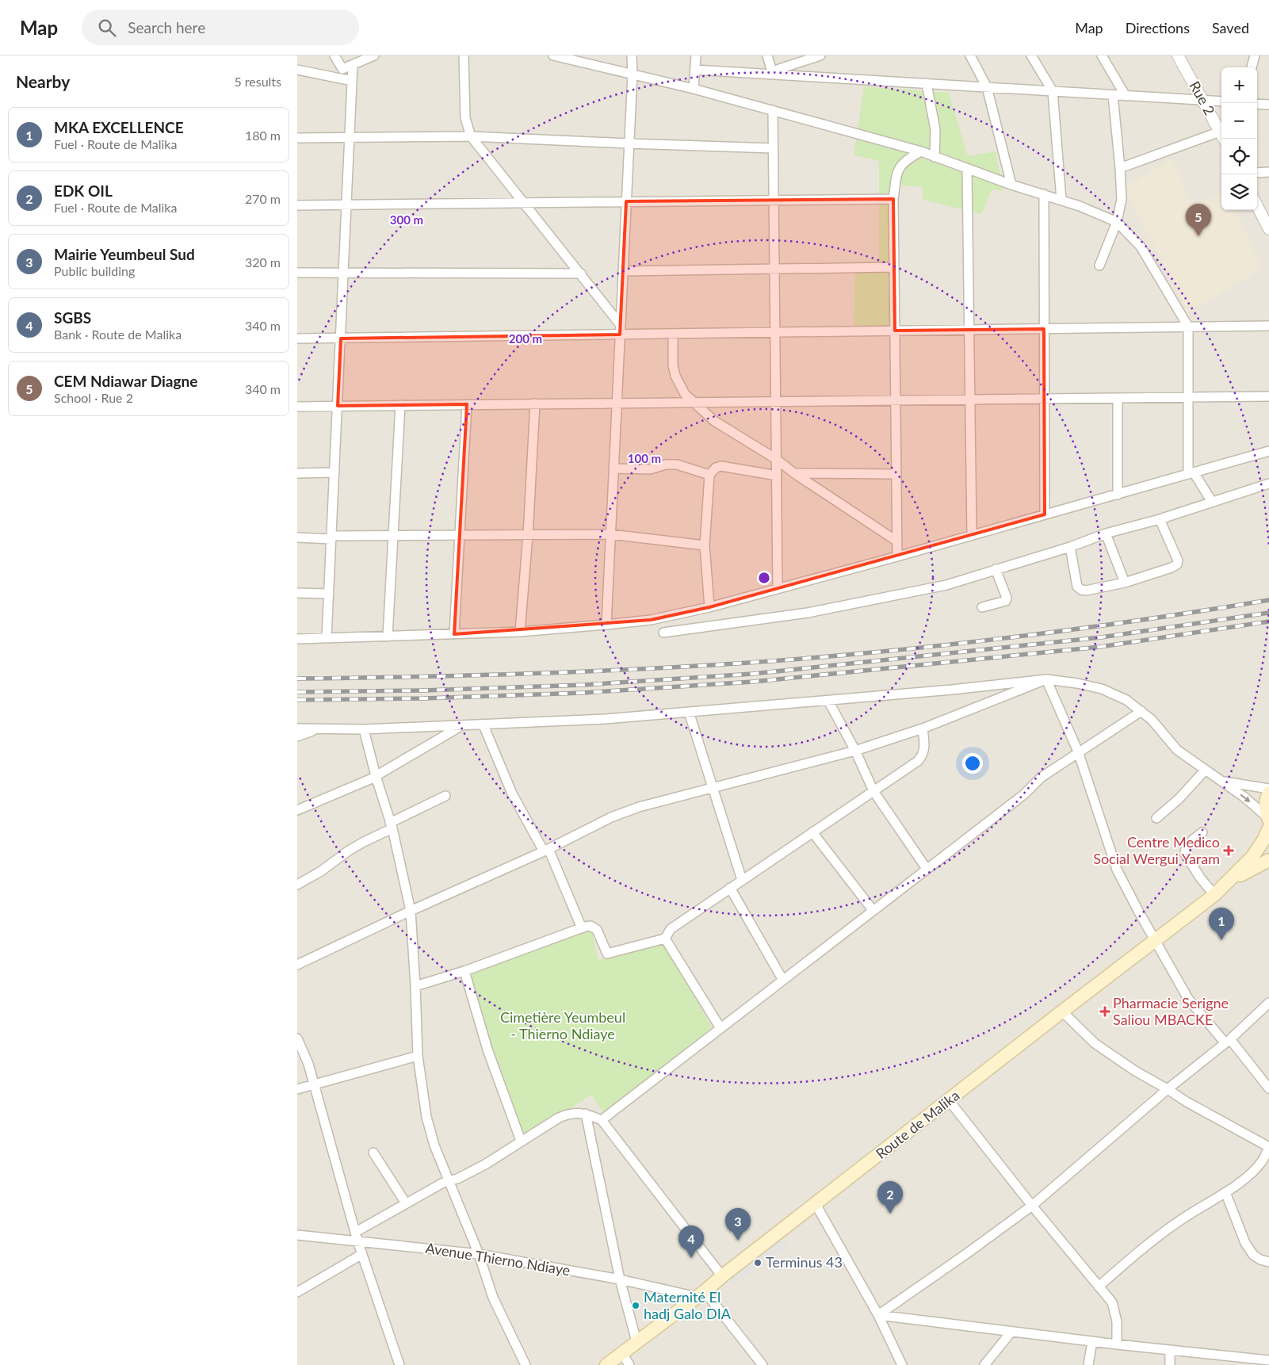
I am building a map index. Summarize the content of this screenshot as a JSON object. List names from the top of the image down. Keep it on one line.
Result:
{"streets":{"main road":["Route de Malika"],"street":["Rue 2","Avenue Thierno Ndiaye"]},"crossings":[["Route de Malika","Avenue Thierno Ndiaye"]],"parks":["Cimetière Yeumbeul - Thierno Ndiaye"],"places":{"health":["Centre Medico Social Wergui Yaram","Pharmacie Serigne Saliou MBACKE"],"other":["Terminus 43","Maternité El hadj Galo DIA"]},"page":{"header":"Map","search":"Search here","nav":["Map","Directions","Saved"],"heading":["Nearby","5 results"],"map_buttons":["+","−"],"list":[{"mark":"1","name":"MKA EXCELLENCE","note":"Fuel · Route de Malika","value":"180 m"},{"mark":"2","name":"EDK OIL","note":"Fuel · Route de Malika","value":"270 m"},{"mark":"3","name":"Mairie Yeumbeul Sud","note":"Public building","value":"320 m"},{"mark":"4","name":"SGBS","note":"Bank · Route de Malika","value":"340 m"},{"mark":"5","name":"CEM Ndiawar Diagne","note":"School · Rue 2","value":"340 m"}],"pins":["5","1","2","3","4"]},"rings":["300 m","200 m","100 m"]}
